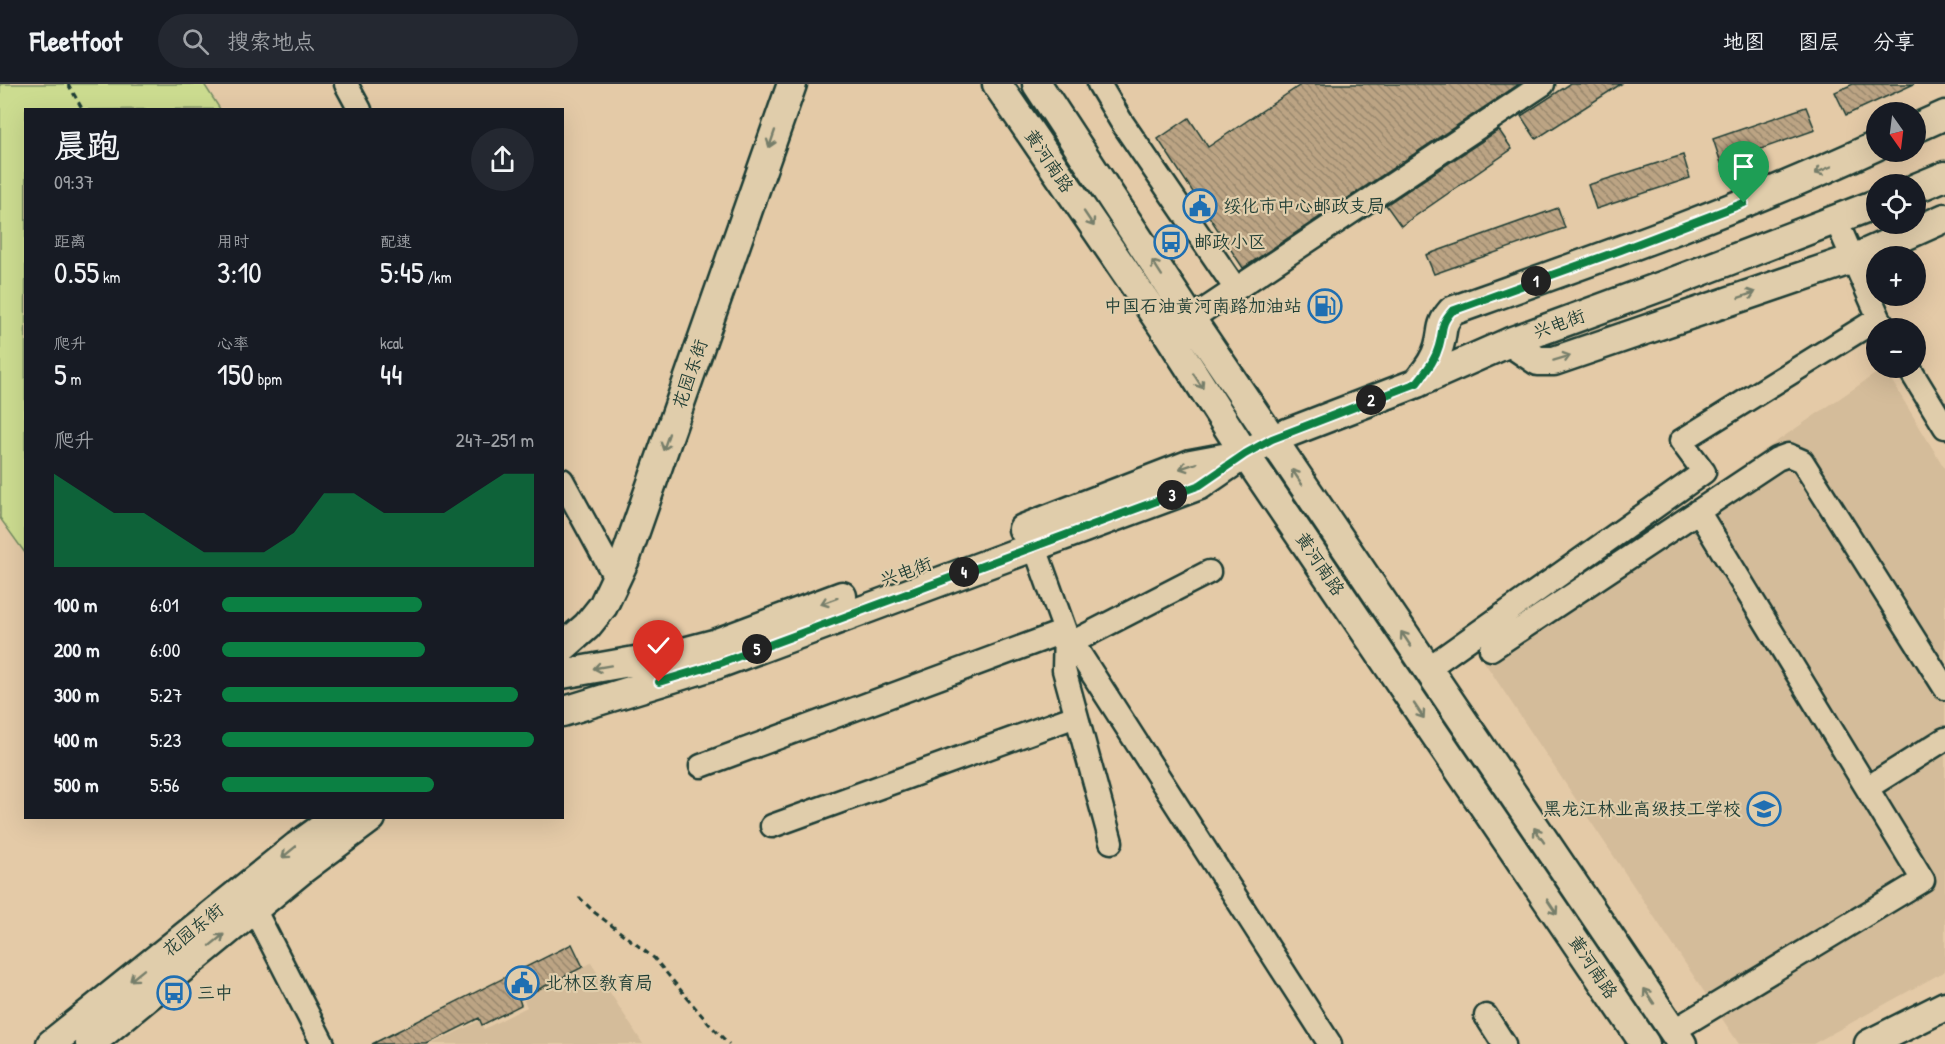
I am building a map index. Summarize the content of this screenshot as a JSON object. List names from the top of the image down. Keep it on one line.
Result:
{"streets":{"main road":["黄河南路","兴电街","花园东街"]},"crossings":[["黄河南路","兴电街"]],"places":{"public building":["绥化市中心邮政支局","北林区教育局"],"bus stop":["邮政小区","三中"],"fuel station":["中国石油黄河南路加油站"],"school or university":["黑龙江林业高级技工学校"]},"north":"bottom","page":{"header":"Fleetfoot","search":"搜索地点","nav":["地图","图层","分享"],"map_buttons":["+","−"],"heading":["晨跑","09:37"],"stats":[["距离","0.55 km"],["用时","3:10"],["配速","5:45 /km"],["爬升","5 m"],["心率","150 bpm"],["kcal","44"]],"pins":["1","2","3","4","5"],"chart":["爬升","247–251 m"],"list":[{"name":"100 m","note":"6:01"},{"name":"200 m","note":"6:00"},{"name":"300 m","note":"5:27"},{"name":"400 m","note":"5:23"},{"name":"500 m","note":"5:56"}]}}
